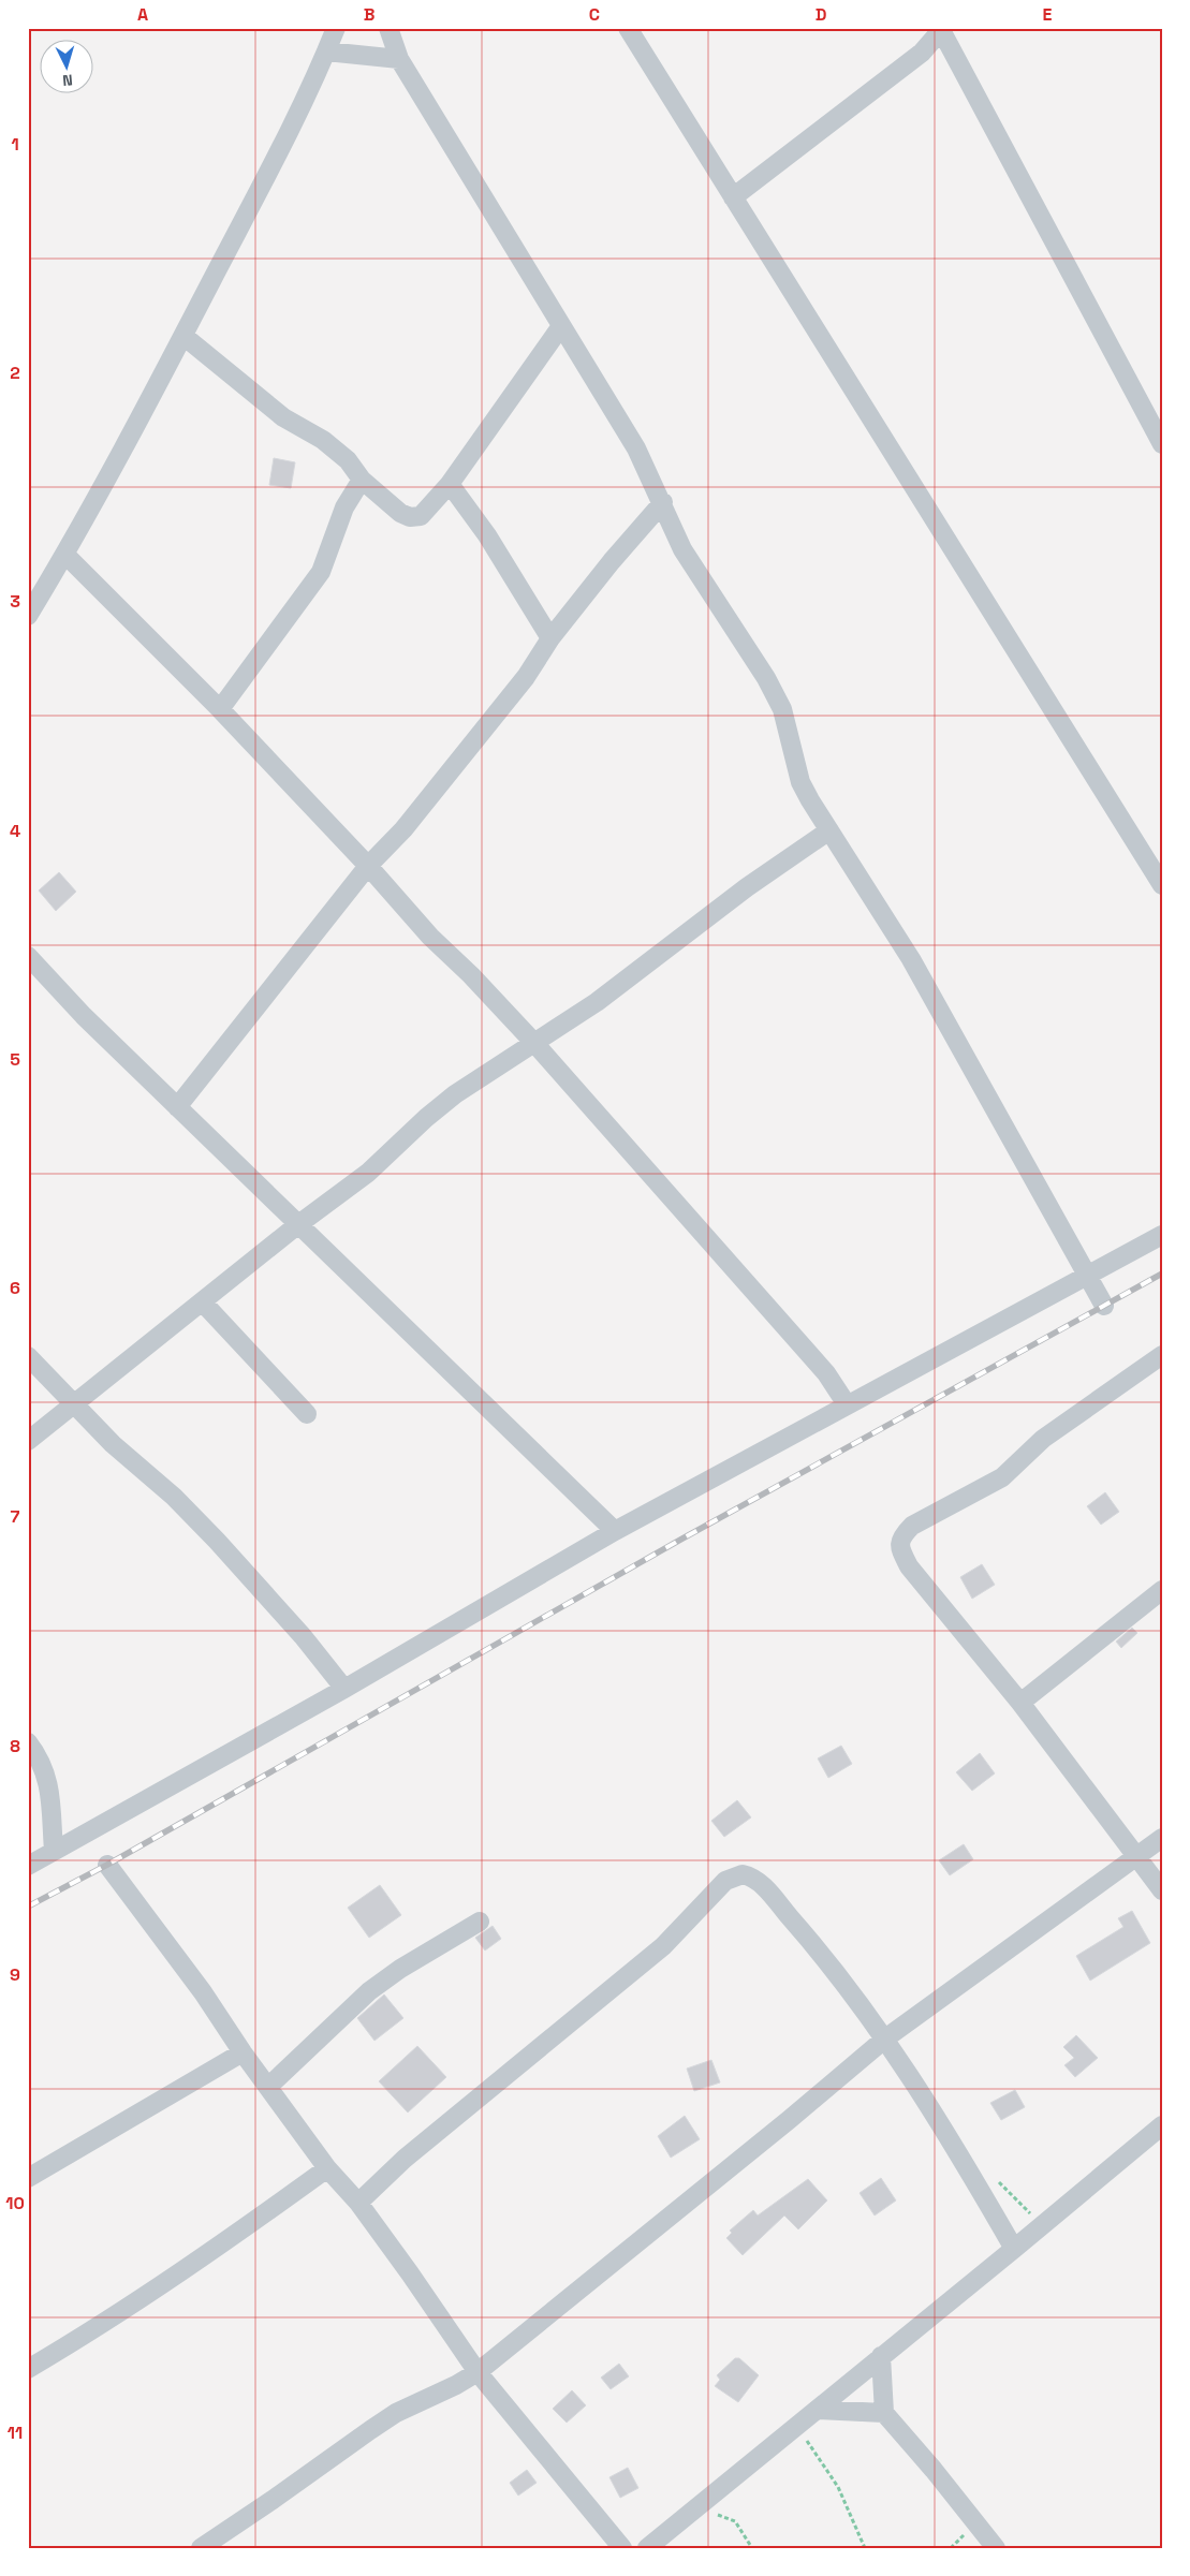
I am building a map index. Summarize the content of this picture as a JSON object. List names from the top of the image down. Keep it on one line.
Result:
{"north":"bottom","grid":{"columns":["A","B","C","D","E"],"rows":["1","2","3","4","5","6","7","8","9","10","11"]}}
